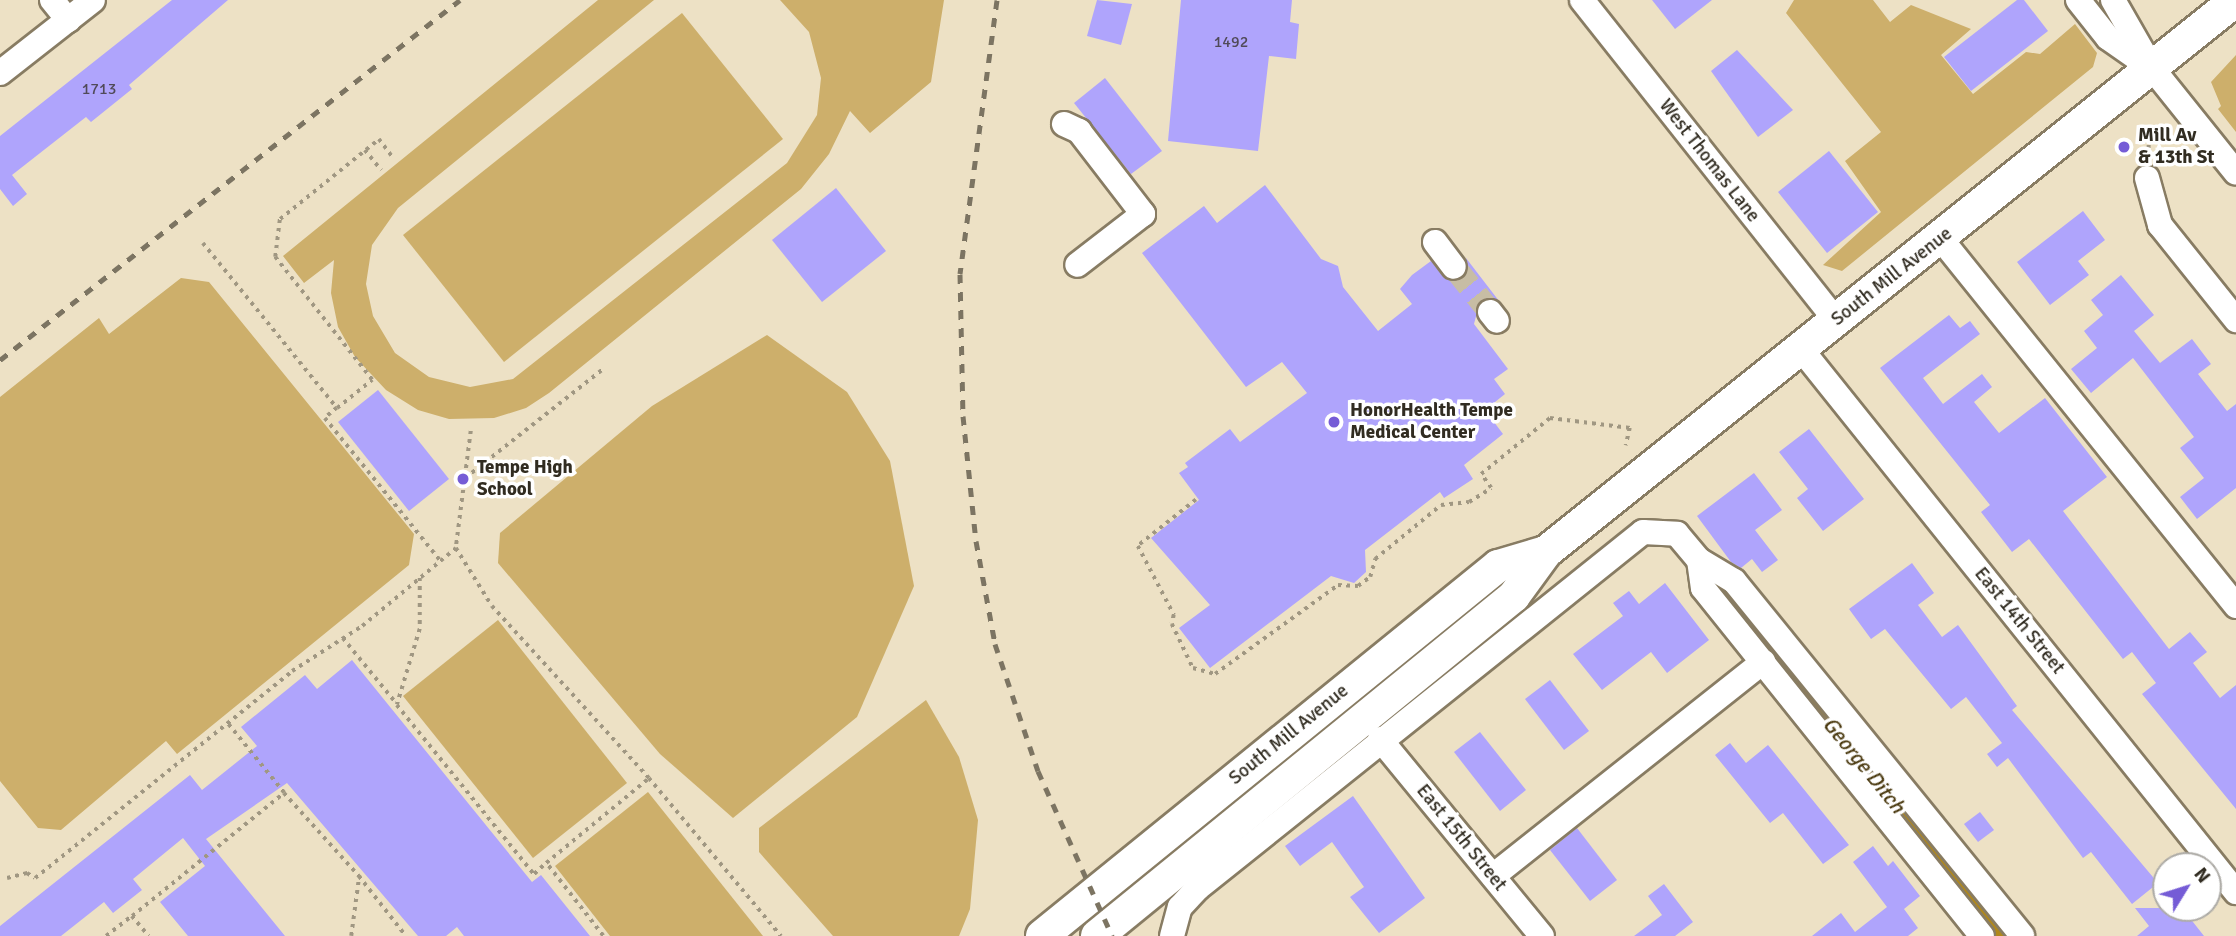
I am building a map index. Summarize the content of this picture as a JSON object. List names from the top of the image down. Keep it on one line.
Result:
{"streets":{"main road":["South Mill Avenue"],"street":["West Thomas Lane","East 14th Street","East 15th Street"]},"crossings":[["West Thomas Lane","South Mill Avenue"],["South Mill Avenue","East 14th Street"]],"water":["George Ditch"],"places":["Mill Av & 13th St","HonorHealth Tempe Medical Center","Tempe High School"],"house_numbers":["1492","1713"],"north":"top right"}
